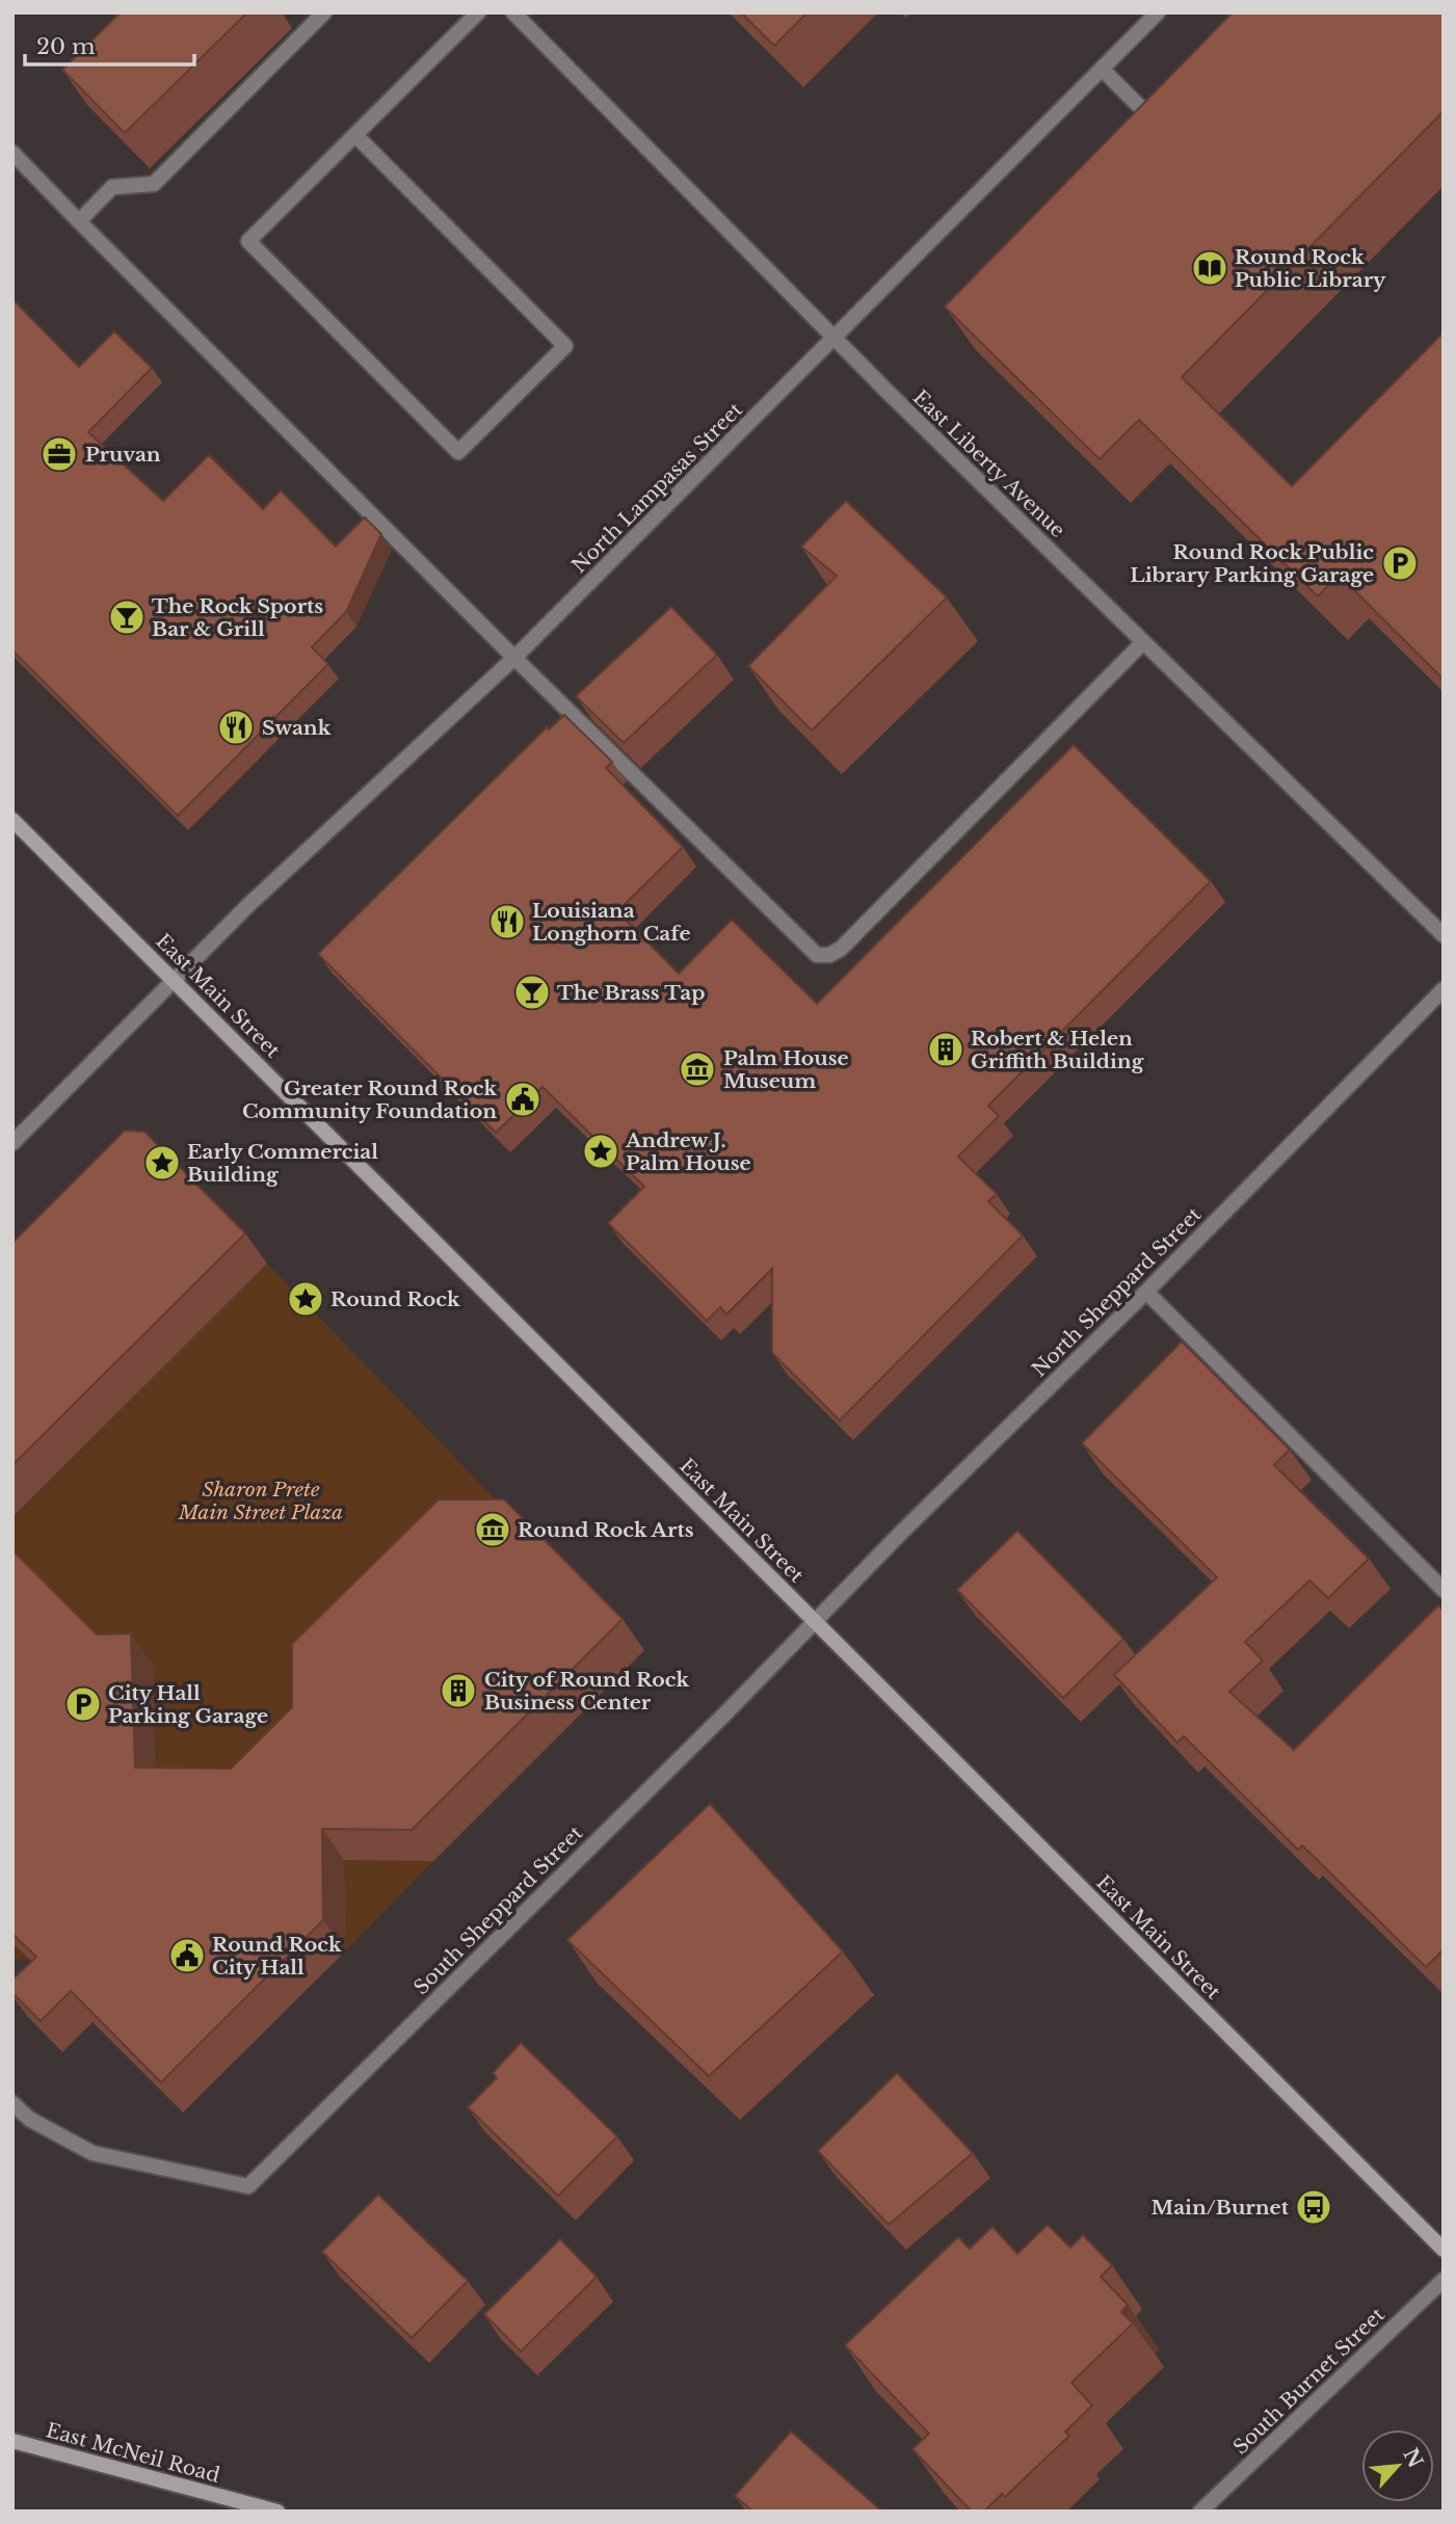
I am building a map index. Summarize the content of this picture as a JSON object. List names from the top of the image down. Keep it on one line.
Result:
{"streets":{"street":["East Liberty Avenue","North Lampasas Street","East Main Street","North Sheppard Street","South Sheppard Street","South Burnet Street","East McNeil Road"]},"crossings":[["East Liberty Avenue","North Lampasas Street"],["North Lampasas Street","East Main Street"],["East Main Street","North Sheppard Street"],["East Main Street","South Sheppard Street"],["North Sheppard Street","South Sheppard Street"]],"parks":["Sharon Prete Main Street Plaza"],"places":{"library":["Round Rock Public Library"],"office":["Pruvan"],"parking":["Round Rock Public Library Parking Garage","City Hall Parking Garage"],"bar":["The Rock Sports Bar & Grill","The Brass Tap"],"restaurant":["Swank","Louisiana Longhorn Cafe"],"building":["Robert & Helen Griffith Building","City of Round Rock Business Center"],"museum":["Palm House Museum","Round Rock Arts"],"public building":["Greater Round Rock Community Foundation","Round Rock City Hall"],"place":["Andrew J. Palm House","Early Commercial Building","Round Rock"],"bus stop":["Main/Burnet"]},"scale_bar":"20 m","north":"top right"}
